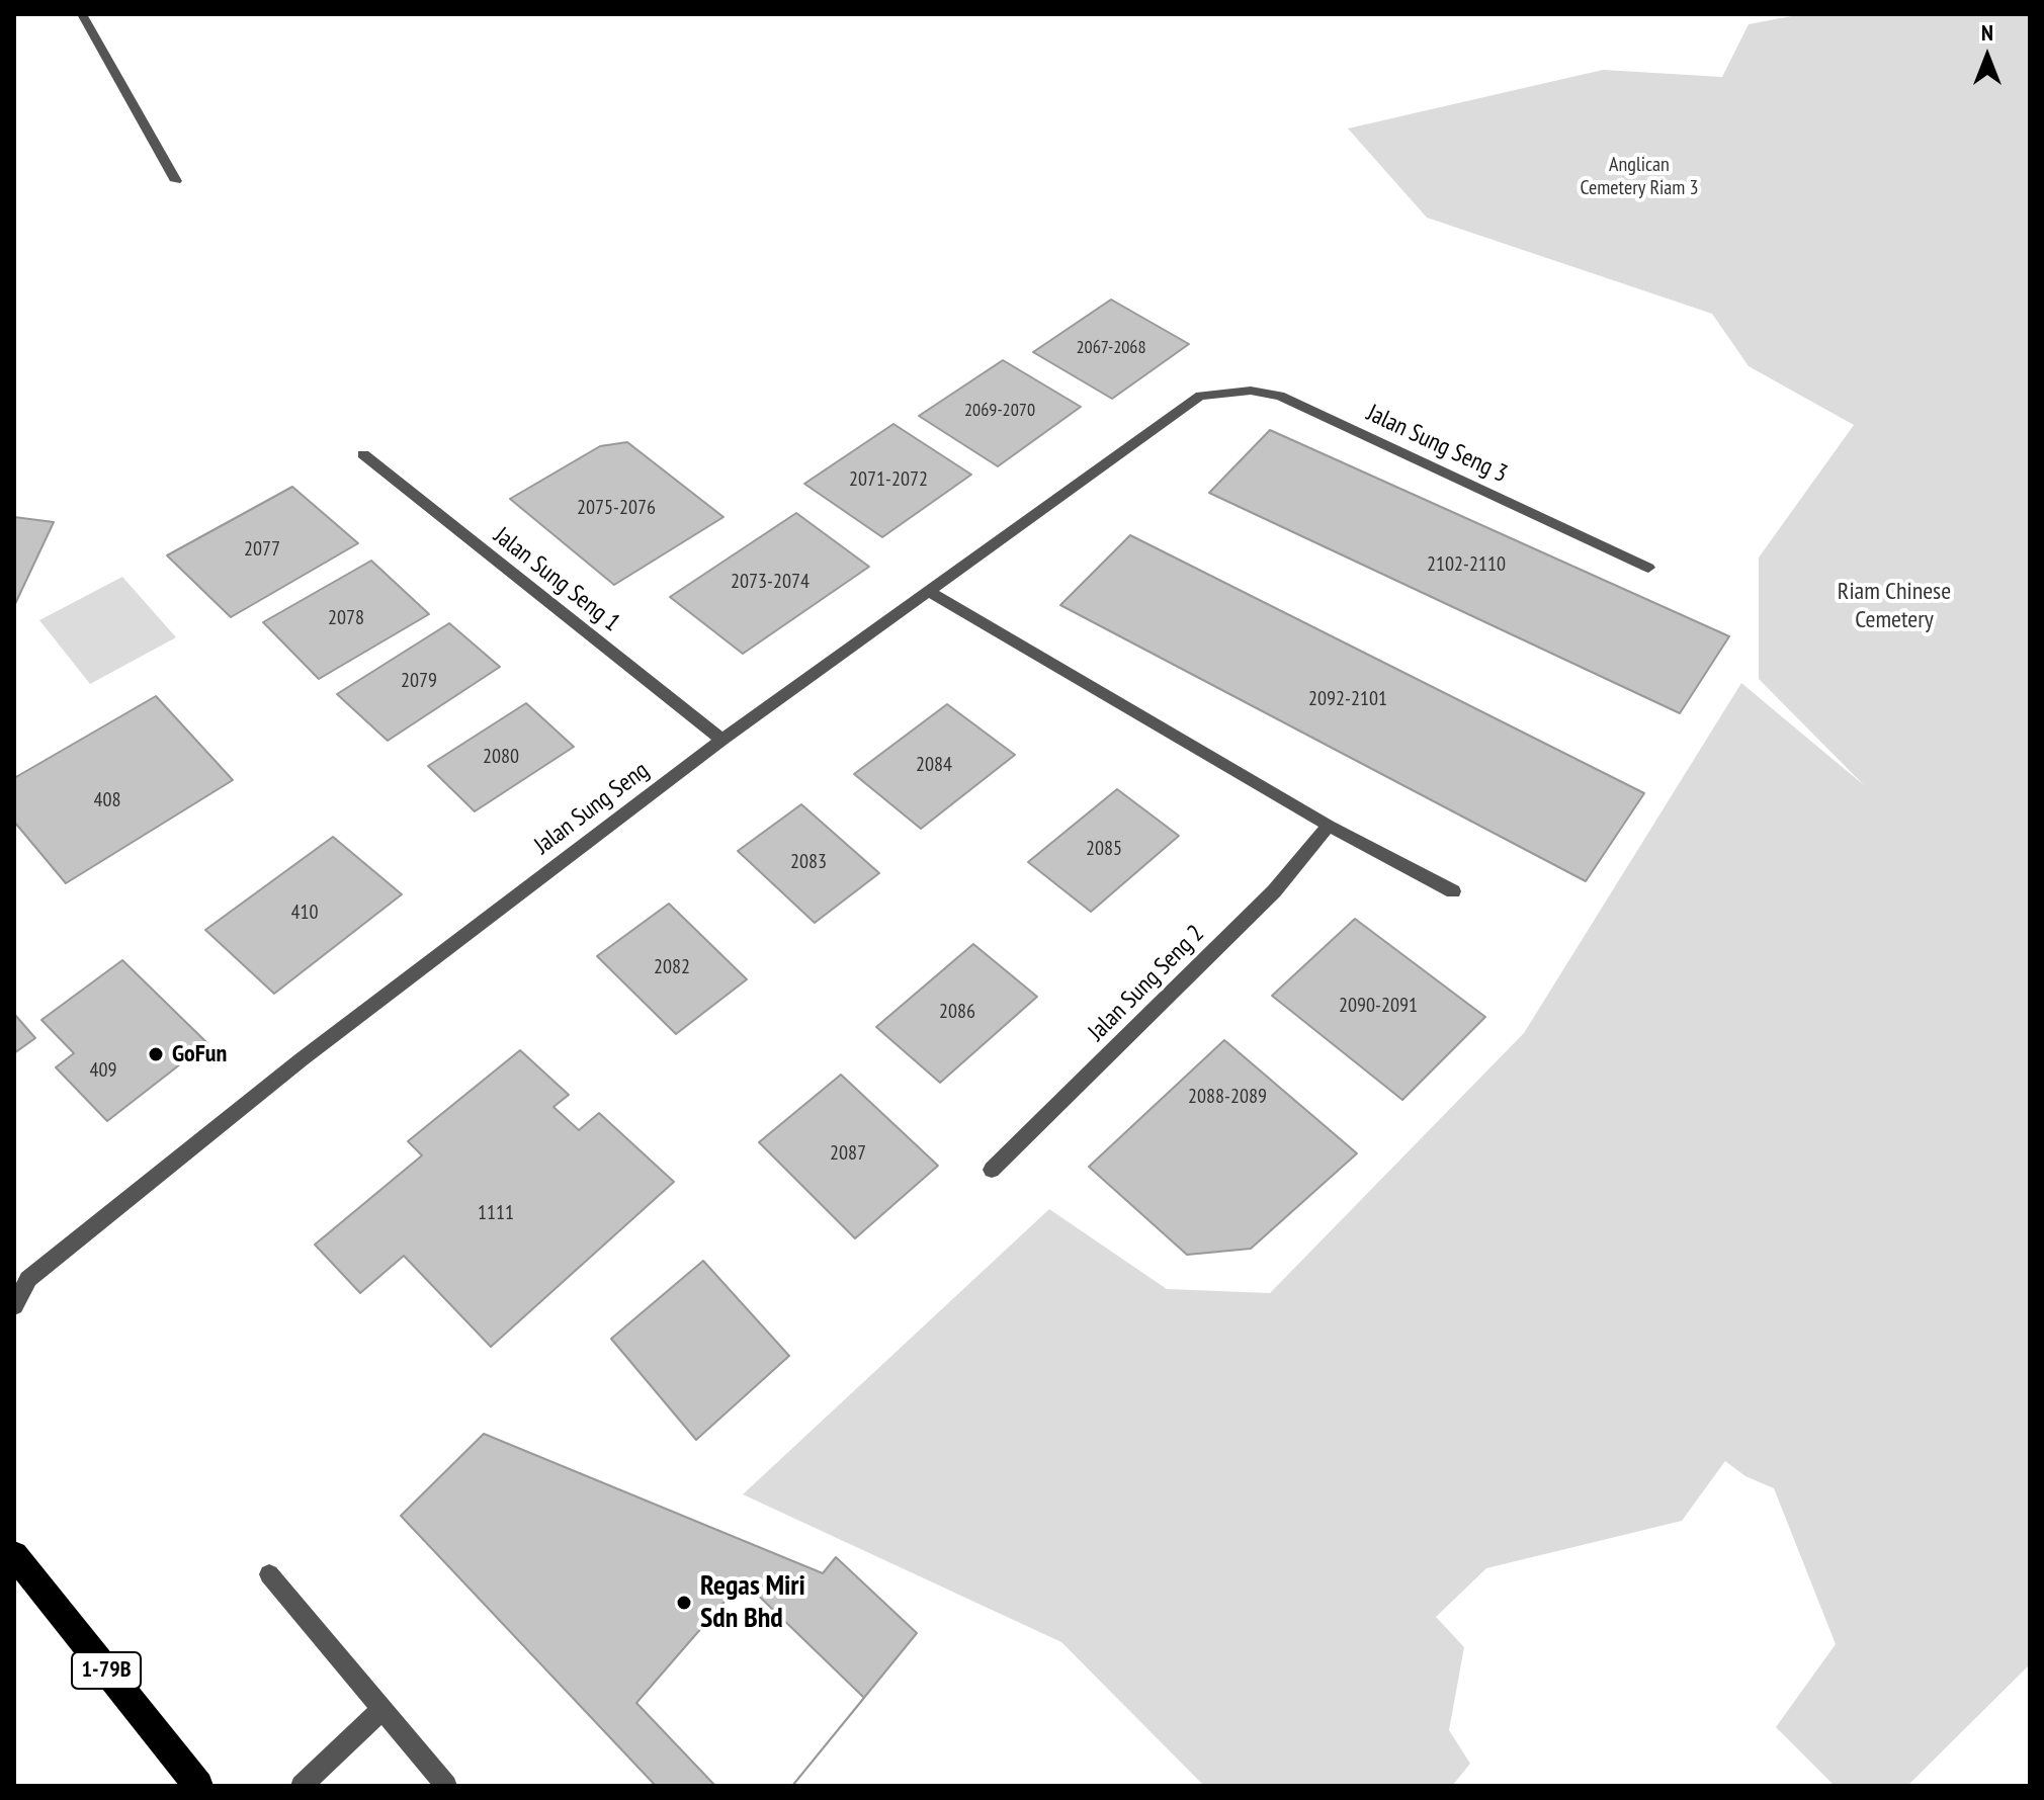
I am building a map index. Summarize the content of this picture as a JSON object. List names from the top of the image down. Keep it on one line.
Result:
{"streets":{"highway":["1-79B"],"street":["Jalan Sung Seng 3","Jalan Sung Seng 1","Jalan Sung Seng","Jalan Sung Seng 2"]},"crossings":[["Jalan Sung Seng 3","Jalan Sung Seng"],["Jalan Sung Seng 1","Jalan Sung Seng"]],"parks":["Anglican Cemetery Riam 3","Riam Chinese Cemetery"],"places":["GoFun","Regas Miri Sdn Bhd"],"house_numbers":["2067-2068","2069-2070","2071-2072","2075-2076","2077","2102-2110","2073-2074","2078","2079","2092-2101","2080","2084","408","2085","2083","410","2082","2090-2091","2086","409","2088-2089","2087","1111"],"north":"top"}
